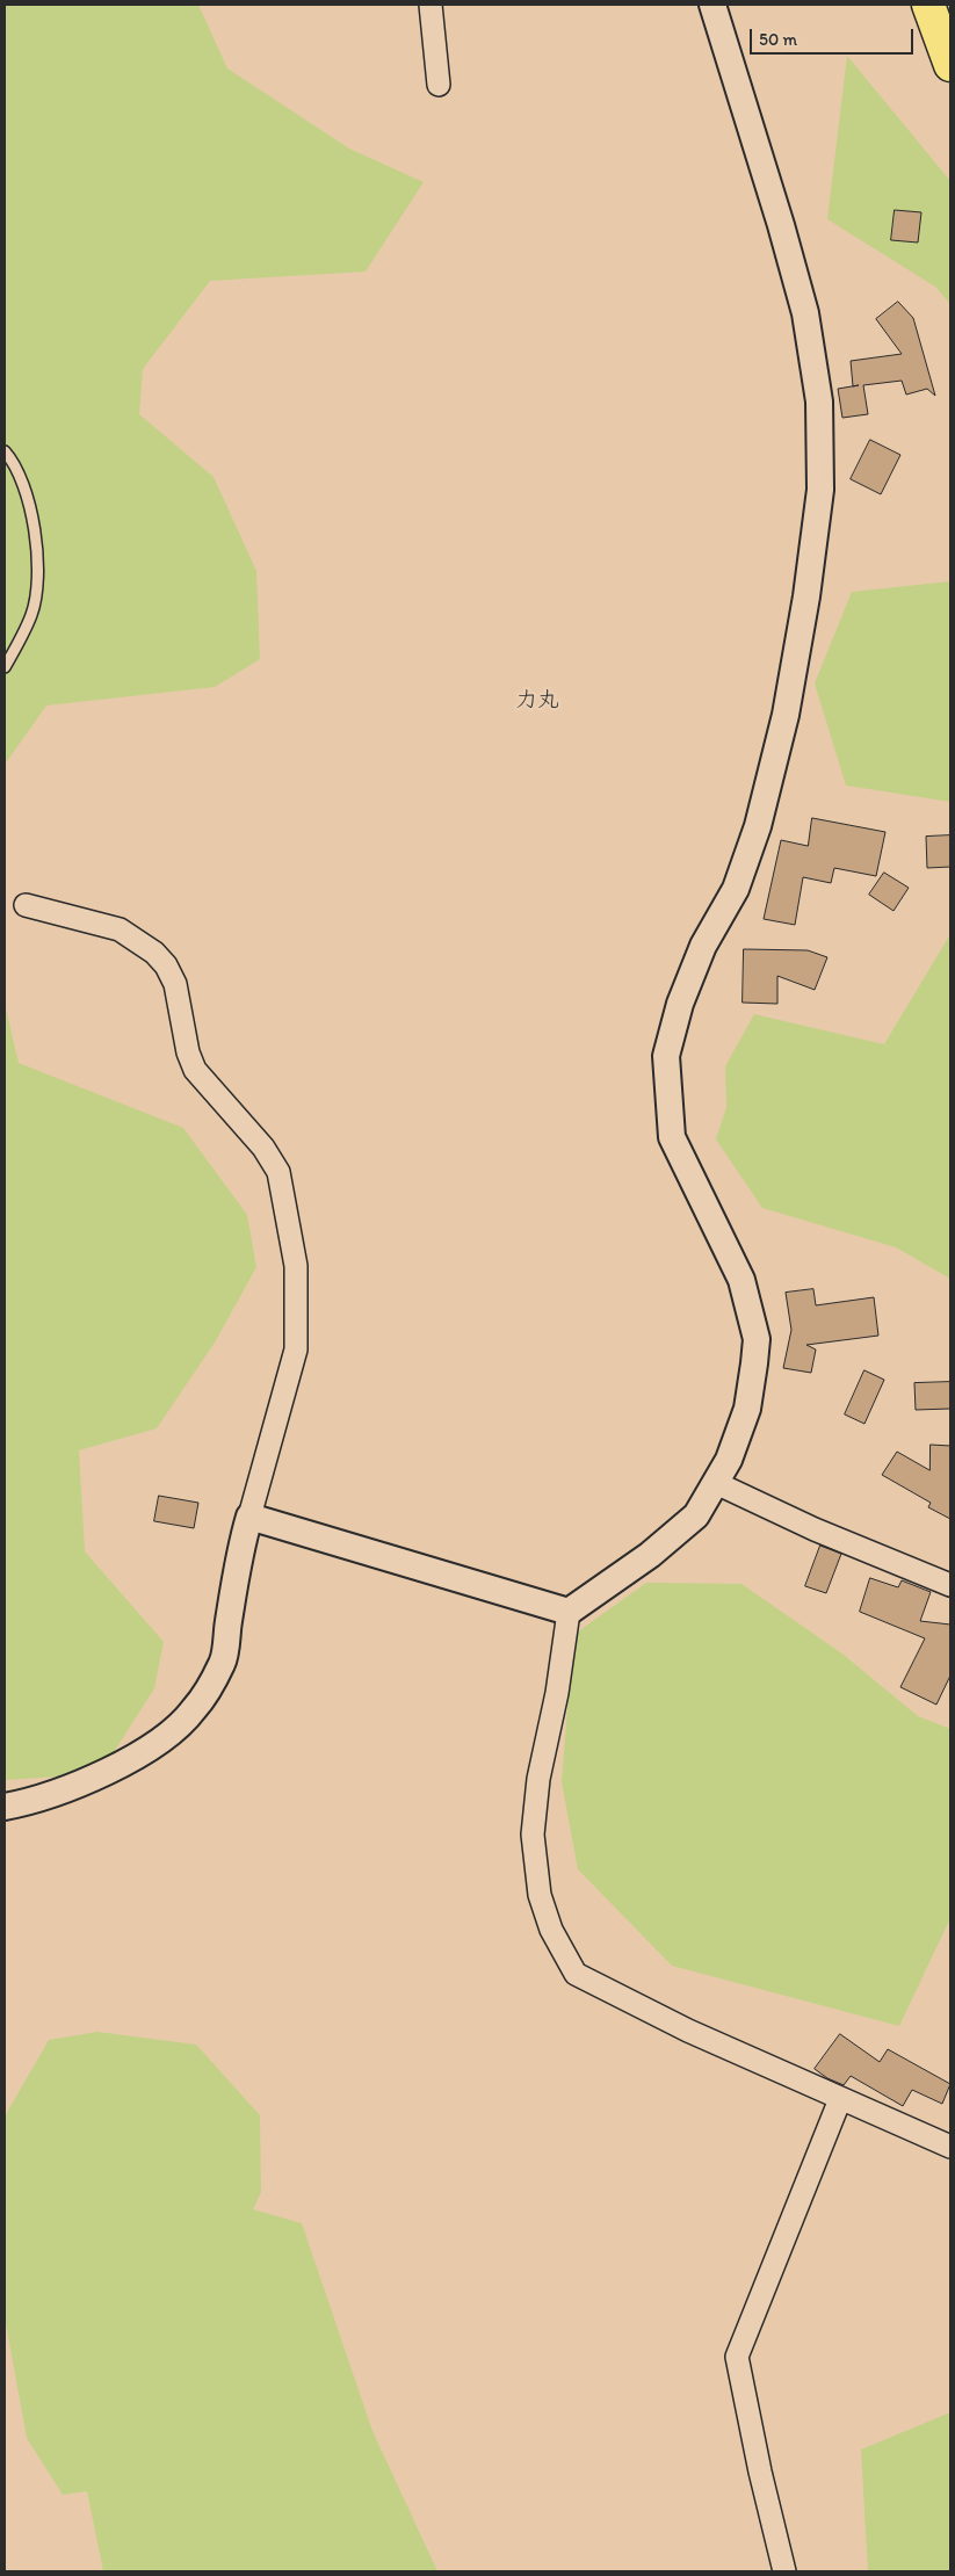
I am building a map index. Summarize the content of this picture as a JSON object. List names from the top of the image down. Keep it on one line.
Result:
{"districts":["力丸"],"scale_bar":"50 m"}
